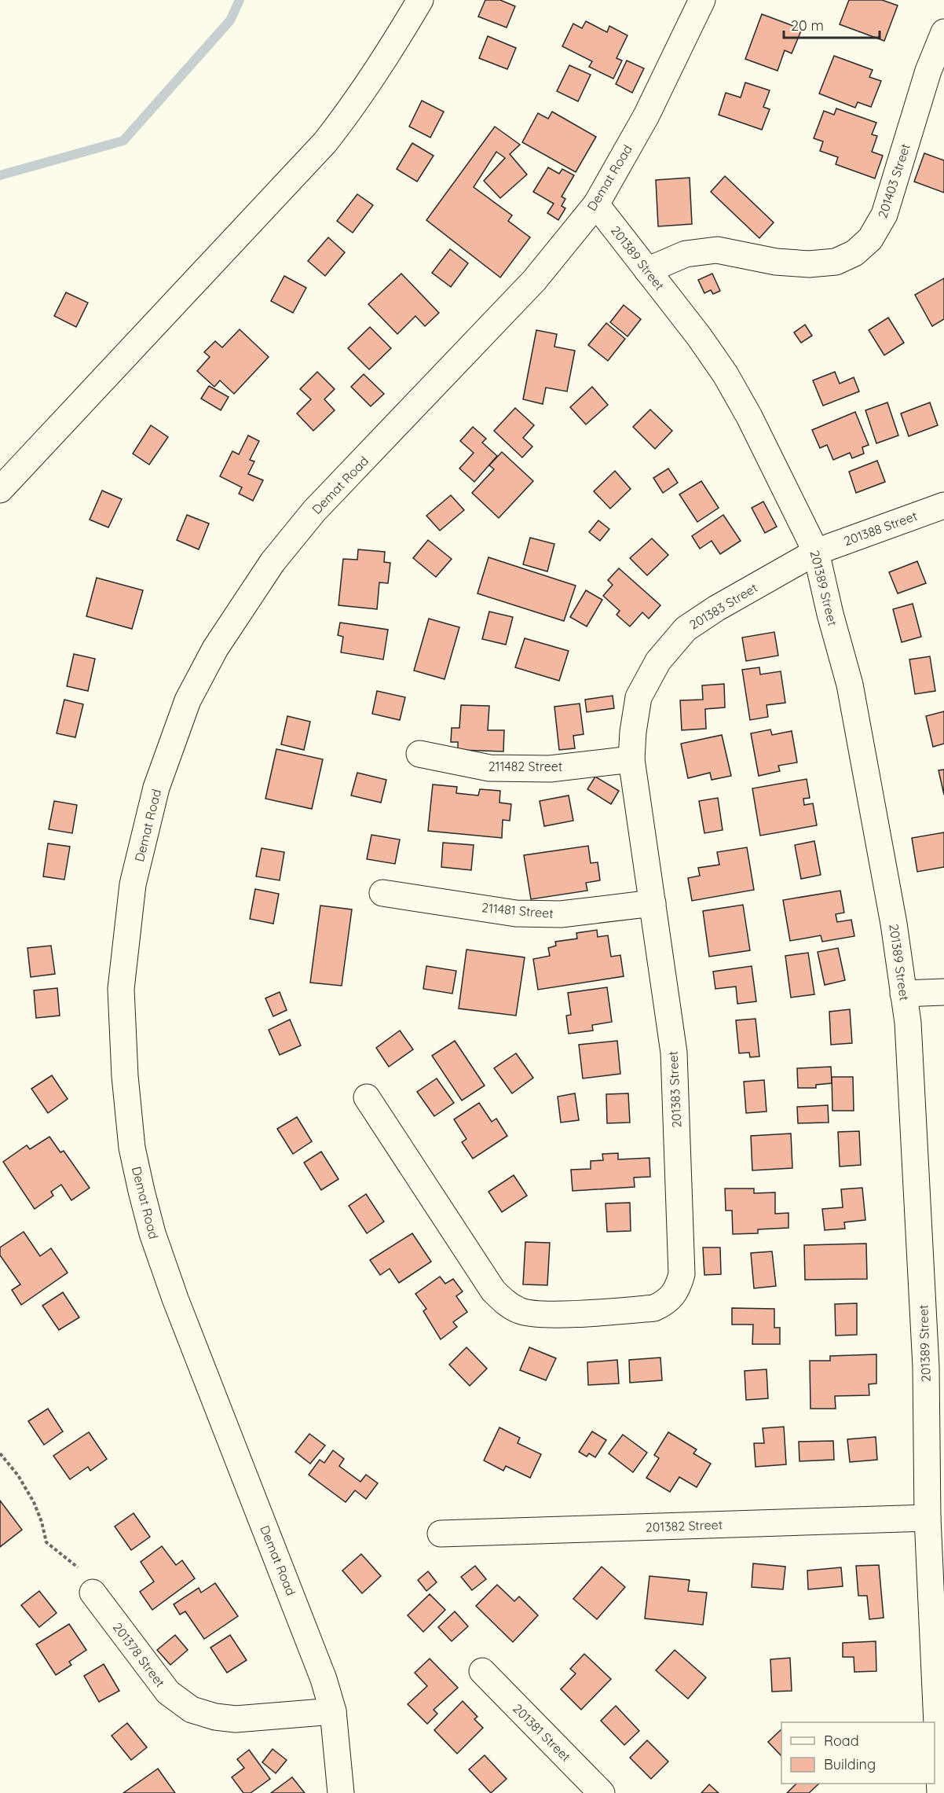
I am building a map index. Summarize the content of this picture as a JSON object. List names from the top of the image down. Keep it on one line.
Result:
{"streets":{"street":["Demat Road","201403 Street","201389 Street","201388 Street","201383 Street","211482 Street","211481 Street","201382 Street","201378 Street","201381 Street"]},"crossings":[["Demat Road","201389 Street"],["Demat Road","201378 Street"],["201403 Street","201389 Street"],["201389 Street","201388 Street"],["201389 Street","201383 Street"],["201389 Street","201382 Street"],["201388 Street","201383 Street"],["201383 Street","211482 Street"],["201383 Street","211481 Street"]],"legend":["Road","Building"],"scale_bar":"20 m"}
